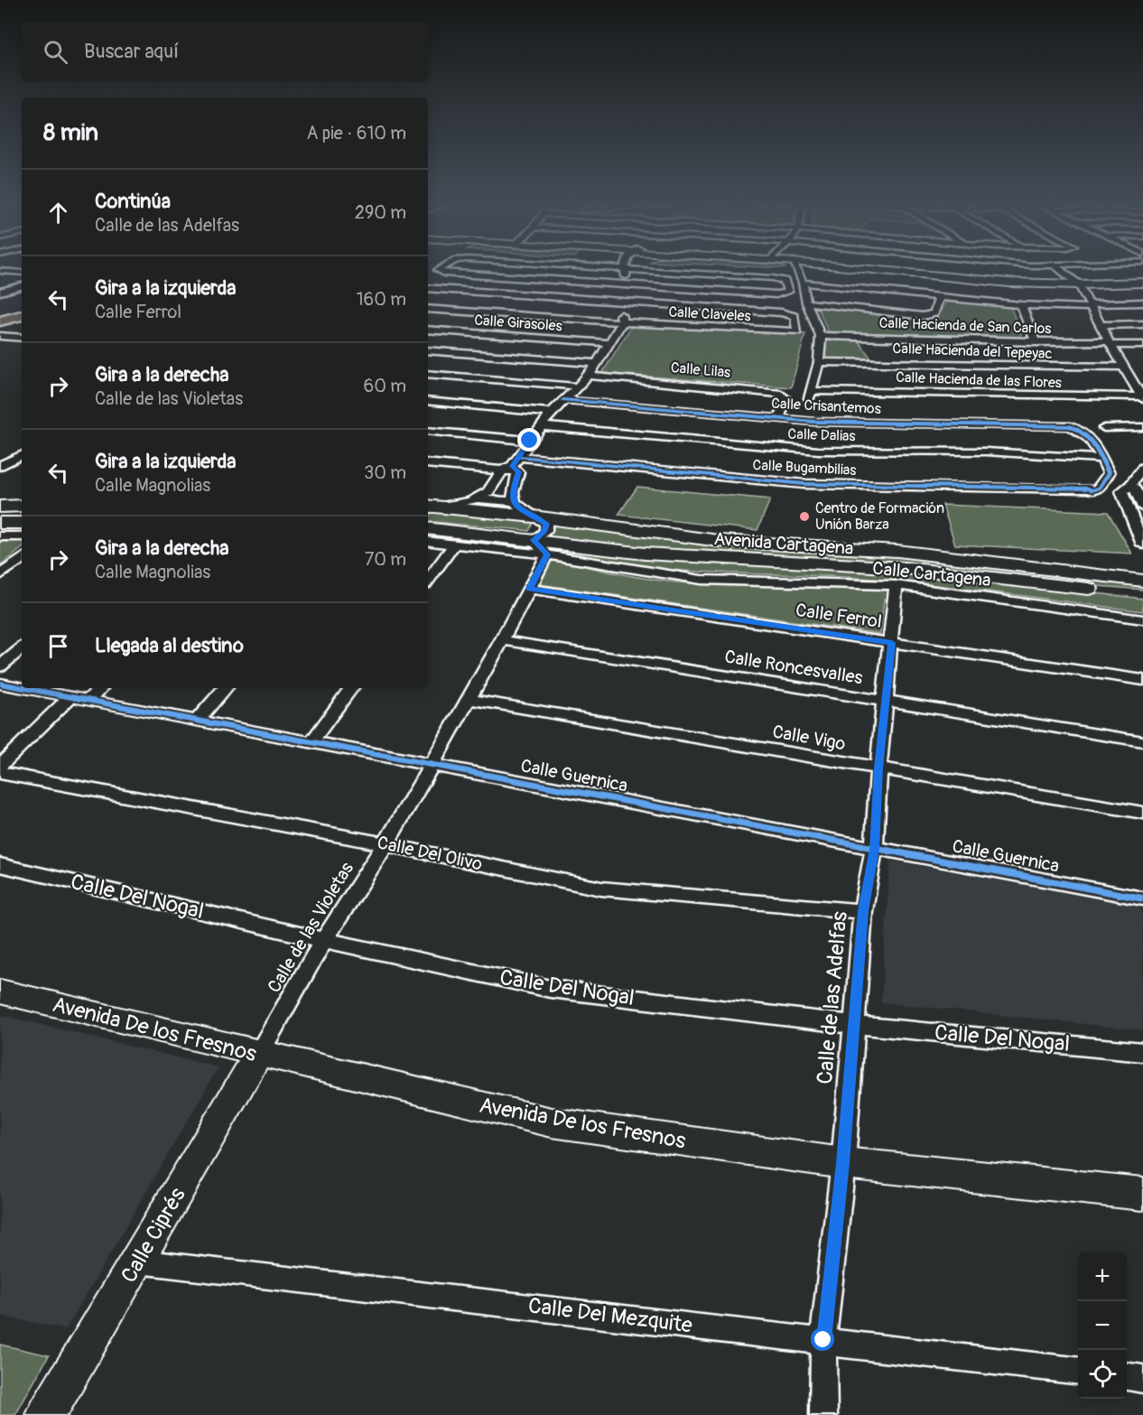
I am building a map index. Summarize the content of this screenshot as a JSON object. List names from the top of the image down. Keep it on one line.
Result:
{"streets":{"street":["Calle Claveles","Calle Girasoles","Calle Hacienda de San Carlos","Calle Hacienda del Tepeyac","Calle Lilas","Calle Hacienda de las Flores","Calle Crisantemos","Calle Dalias","Calle Bugambilias","Avenida Cartagena","Calle Cartagena","Calle Ferrol","Calle Roncesvalles","Calle Vigo","Calle Guernica","Calle Del Olivo","Calle Del Nogal","Calle de las Violetas","Calle de las Adelfas","Avenida De los Fresnos","Calle Ciprés","Calle Del Mezquite"]},"crossings":[["Calle Hacienda del Tepeyac","Calle Hacienda de las Flores"],["Calle Lilas","Calle Crisantemos"],["Calle Crisantemos","Calle Dalias"],["Calle Crisantemos","Calle Bugambilias"],["Calle Dalias","Calle Bugambilias"],["Calle Cartagena","Calle de las Violetas"],["Calle Cartagena","Calle de las Adelfas"],["Calle Ferrol","Calle de las Violetas"],["Calle Ferrol","Calle de las Adelfas"],["Calle Roncesvalles","Calle de las Violetas"],["Calle Roncesvalles","Calle de las Adelfas"],["Calle Vigo","Calle de las Violetas"],["Calle Vigo","Calle de las Adelfas"],["Calle Guernica","Calle de las Violetas"],["Calle Guernica","Calle de las Adelfas"],["Calle Del Olivo","Calle de las Violetas"],["Calle Del Olivo","Calle de las Adelfas"],["Calle Del Nogal","Calle de las Violetas"],["Calle Del Nogal","Calle de las Adelfas"],["Calle de las Violetas","Avenida De los Fresnos"],["Calle de las Violetas","Calle Ciprés"],["Calle de las Adelfas","Avenida De los Fresnos"],["Calle de las Adelfas","Calle Del Mezquite"],["Avenida De los Fresnos","Calle Ciprés"],["Calle Ciprés","Calle Del Mezquite"]],"places":["Centro de Formación Unión Barza"],"page":{"search":"Buscar aquí","heading":["8 min","A pie · 610 m"],"list":[["Continúa","Calle de las Adelfas","290 m"],["Gira a la izquierda","Calle Ferrol","160 m"],["Gira a la derecha","Calle de las Violetas","60 m"],["Gira a la izquierda","Calle Magnolias","30 m"],["Gira a la derecha","Calle Magnolias","70 m"],"Llegada al destino"],"map_buttons":["+","−"]}}
